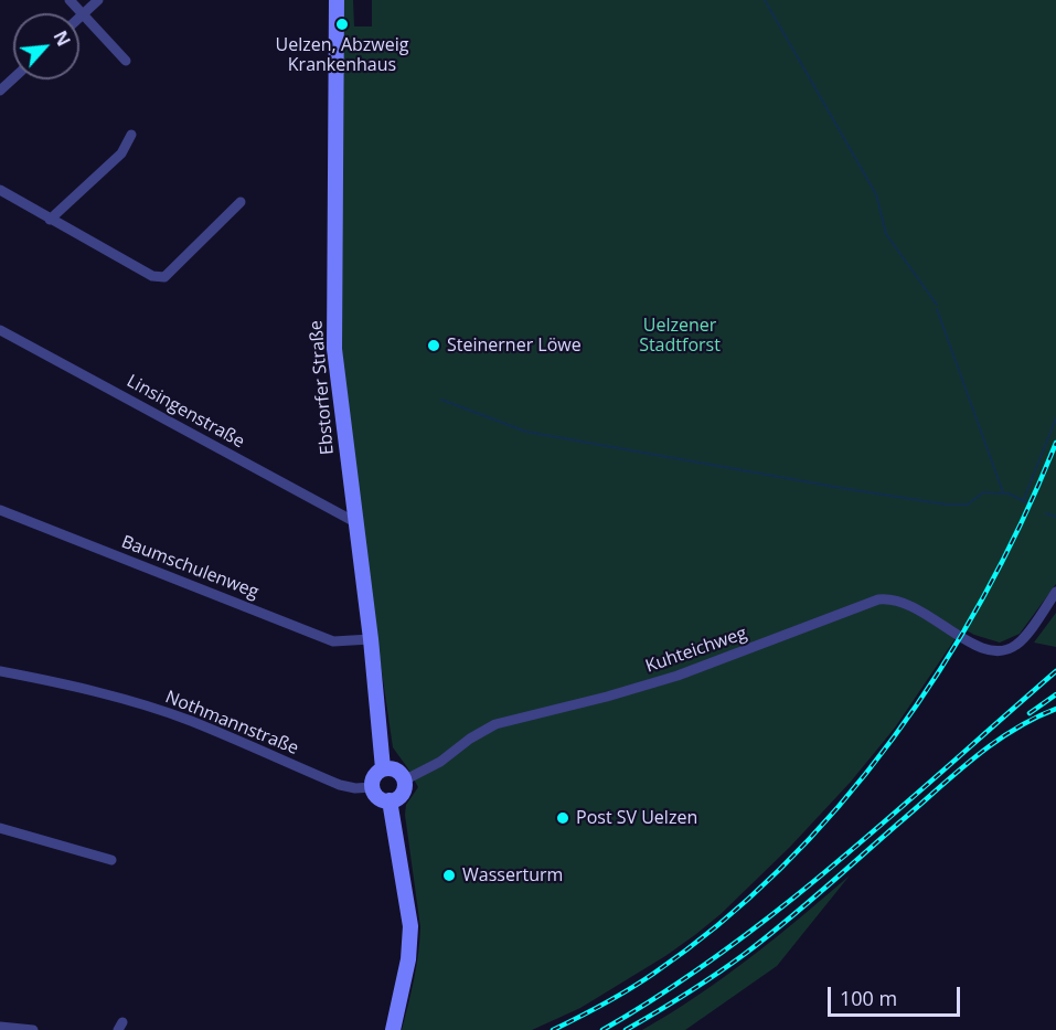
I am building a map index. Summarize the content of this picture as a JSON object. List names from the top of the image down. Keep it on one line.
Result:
{"streets":{"main road":["Ebstorfer Straße"],"street":["Linsingenstraße","Baumschulenweg","Kuhteichweg","Nothmannstraße"]},"crossings":[["Ebstorfer Straße","Linsingenstraße"],["Ebstorfer Straße","Baumschulenweg"],["Ebstorfer Straße","Kuhteichweg"],["Ebstorfer Straße","Nothmannstraße"],["Kuhteichweg","Nothmannstraße"]],"parks":["Uelzener Stadtforst"],"places":["Uelzen, Abzweig Krankenhaus","Steinerner Löwe","Post SV Uelzen","Wasserturm"],"scale_bar":"100 m","north":"top right"}
